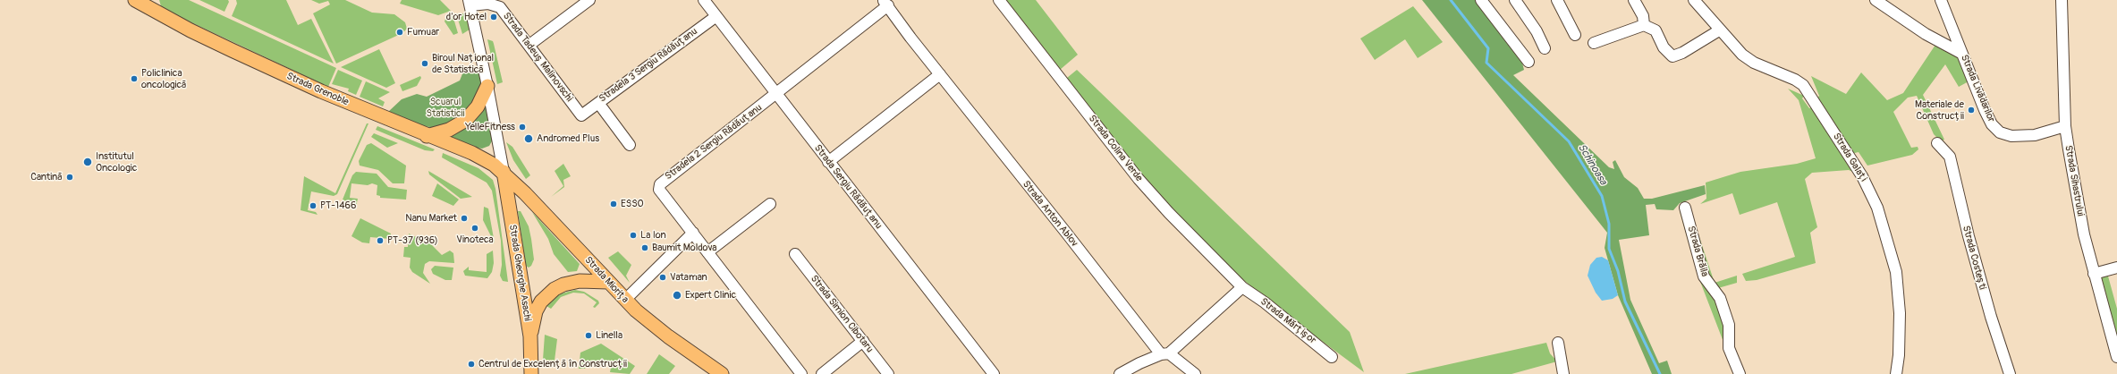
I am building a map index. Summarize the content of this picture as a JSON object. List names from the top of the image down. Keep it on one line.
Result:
{"streets":{"main road":["Strada Grenoble","Strada Gheorghe Asachi","Strada Miorița"],"street":["Strada Tadeuș Malinovschi","Stradela 3 Sergiu Rădăuțanu","Strada Livădarilor","Stradela 2 Sergiu Rădăuțanu","Strada Colina Verde","Strada Galați","Strada Sihastrului","Strada Sergiu Rădăuțanu","Strada Anton Ablov","Strada Brăila","Strada Costești","Strada Simion Cibotaru","Strada Mărțișor"]},"crossings":[["Strada Tadeuș Malinovschi","Stradela 3 Sergiu Rădăuțanu"],["Stradela 3 Sergiu Rădăuțanu","Strada Sergiu Rădăuțanu"],["Strada Livădarilor","Strada Sihastrului"],["Strada Grenoble","Strada Gheorghe Asachi"],["Strada Grenoble","Strada Miorița"],["Stradela 2 Sergiu Rădăuțanu","Strada Sergiu Rădăuțanu"],["Strada Colina Verde","Strada Mărțișor"],["Strada Gheorghe Asachi","Strada Miorița"]],"water":["Schinoasa"],"parks":["Scuarul Statisticii"],"places":["d'or Hotel","Fumuar","Biroul Național de Statistică","Policlinica oncologică","Materiale de Construcții","YelleFitness","Andromed Plus","Institutul Oncologic","Cantină","ESSO","PT-1466","Nanu Market","Vinoteca","La Ion","PT-37 (936)","Baumit Moldova","Vataman","Expert Clinic","Linella","Centrul de Excelență în Construcții"]}
